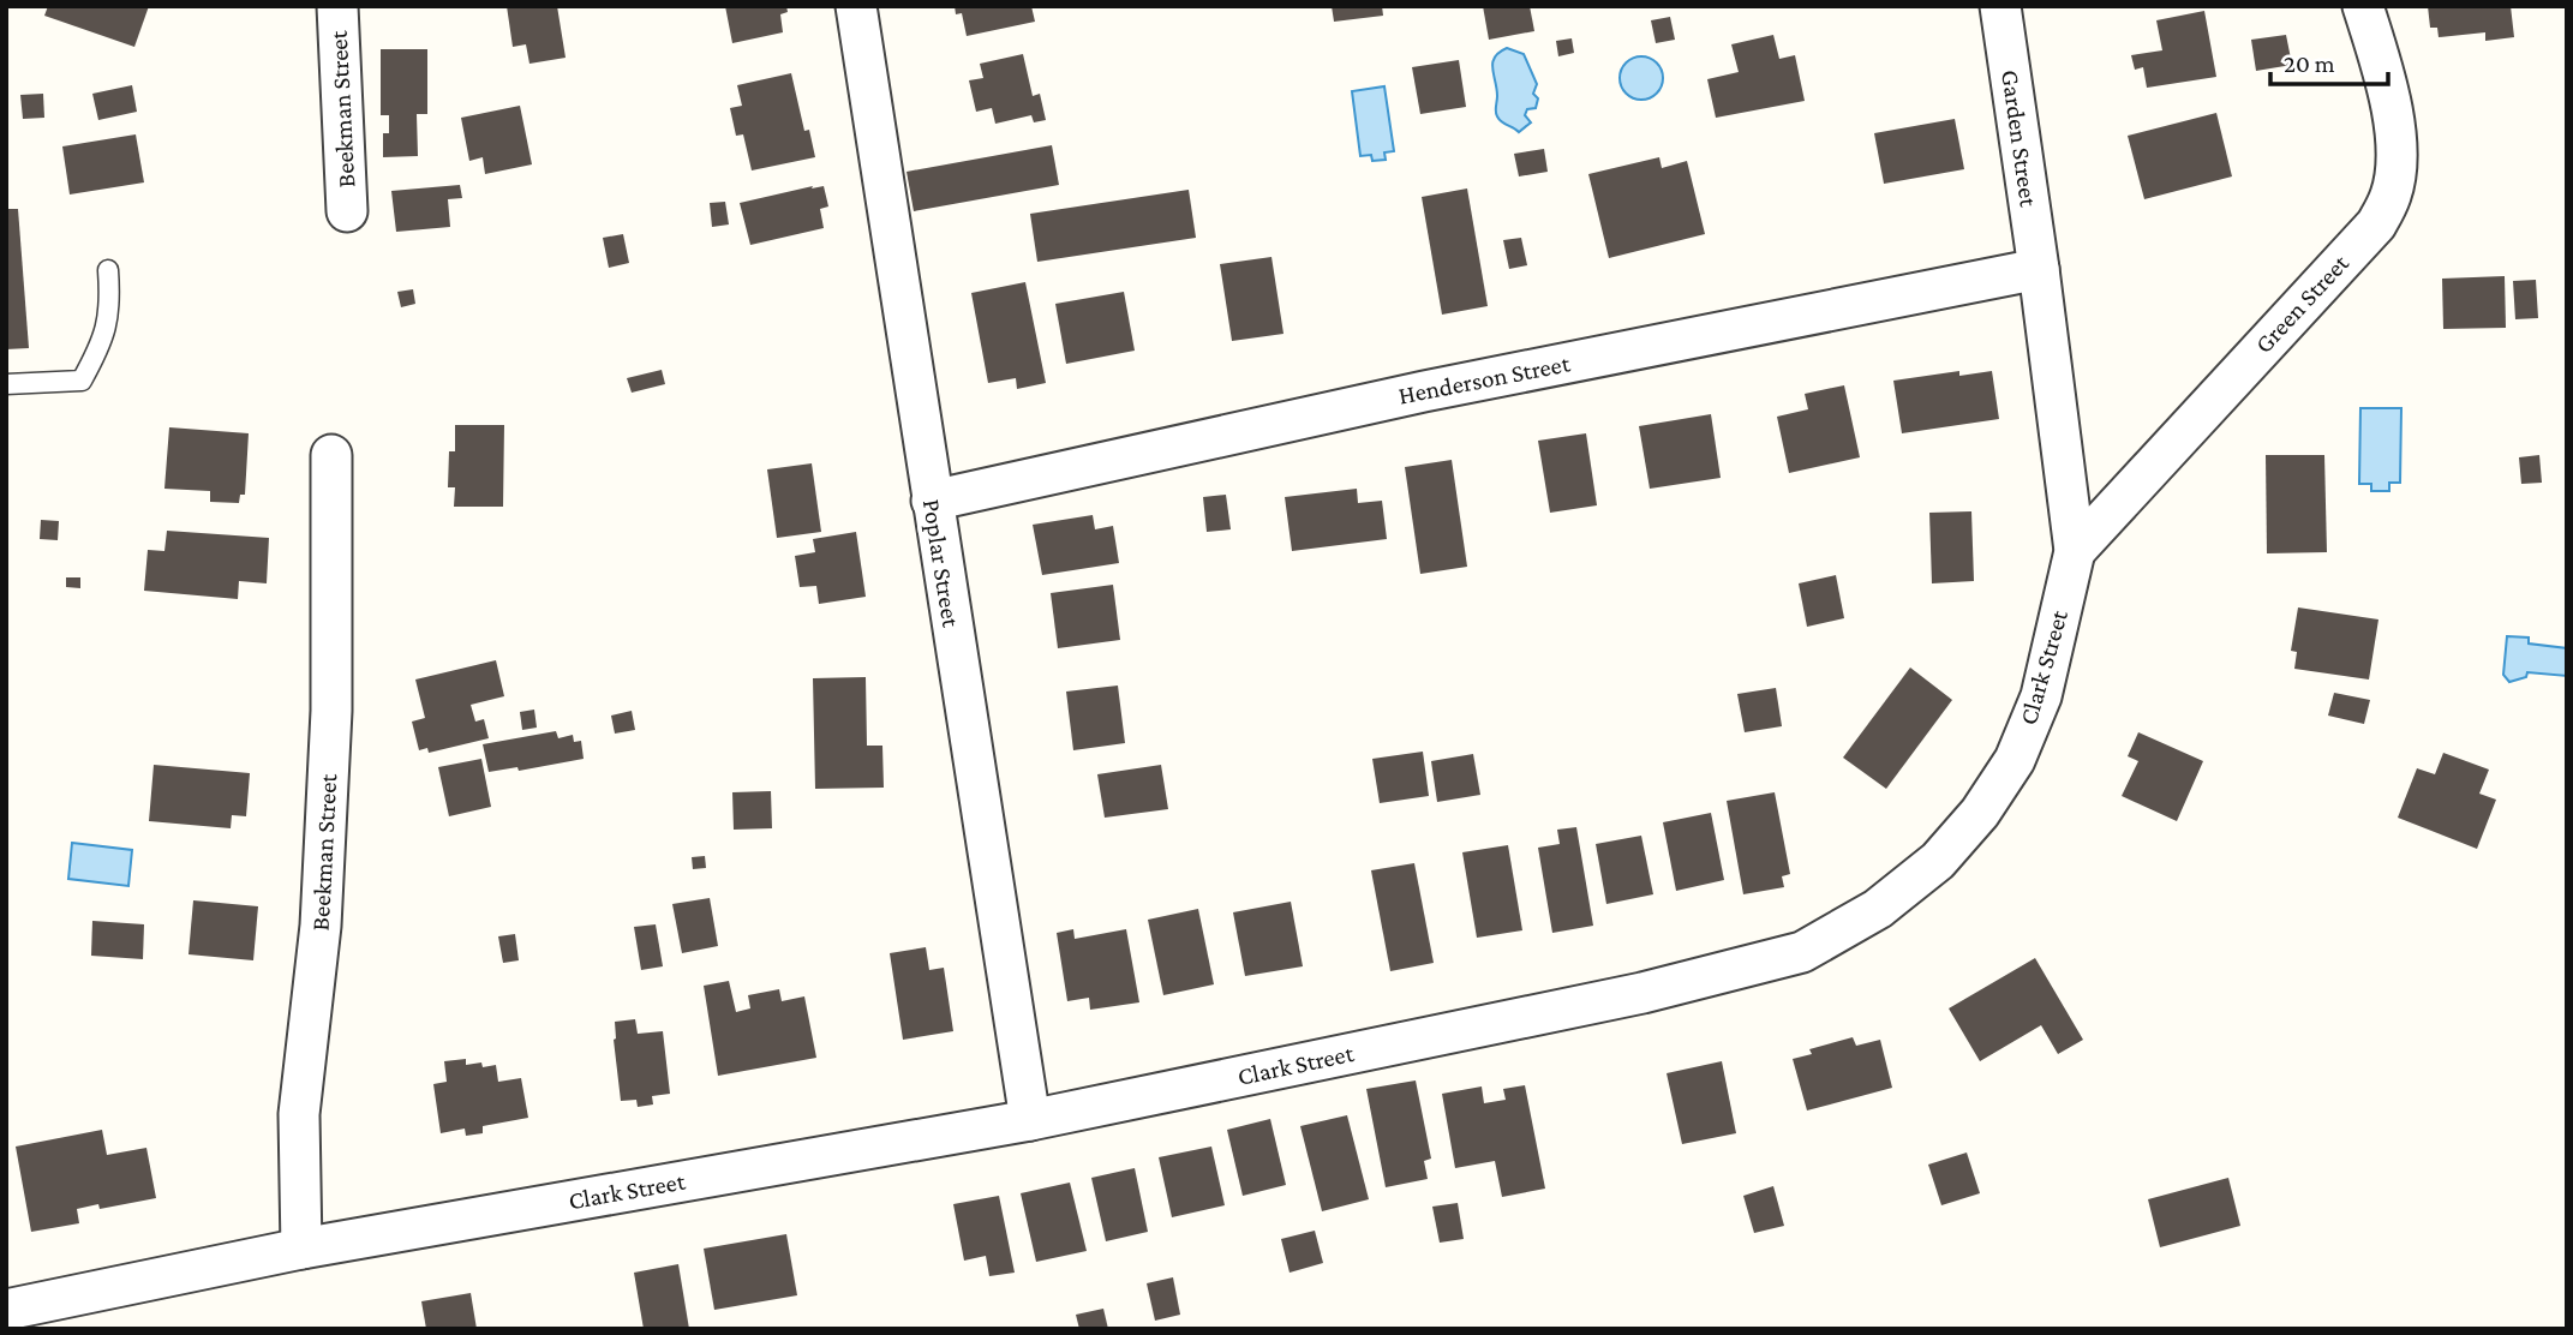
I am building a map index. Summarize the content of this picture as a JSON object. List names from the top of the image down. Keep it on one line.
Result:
{"streets":{"street":["Beekman Street","Garden Street","Green Street","Henderson Street","Poplar Street","Clark Street"]},"crossings":[["Beekman Street","Clark Street"],["Garden Street","Henderson Street"],["Garden Street","Clark Street"],["Green Street","Clark Street"],["Henderson Street","Poplar Street"],["Henderson Street","Clark Street"],["Poplar Street","Clark Street"]],"scale_bar":"20 m"}
